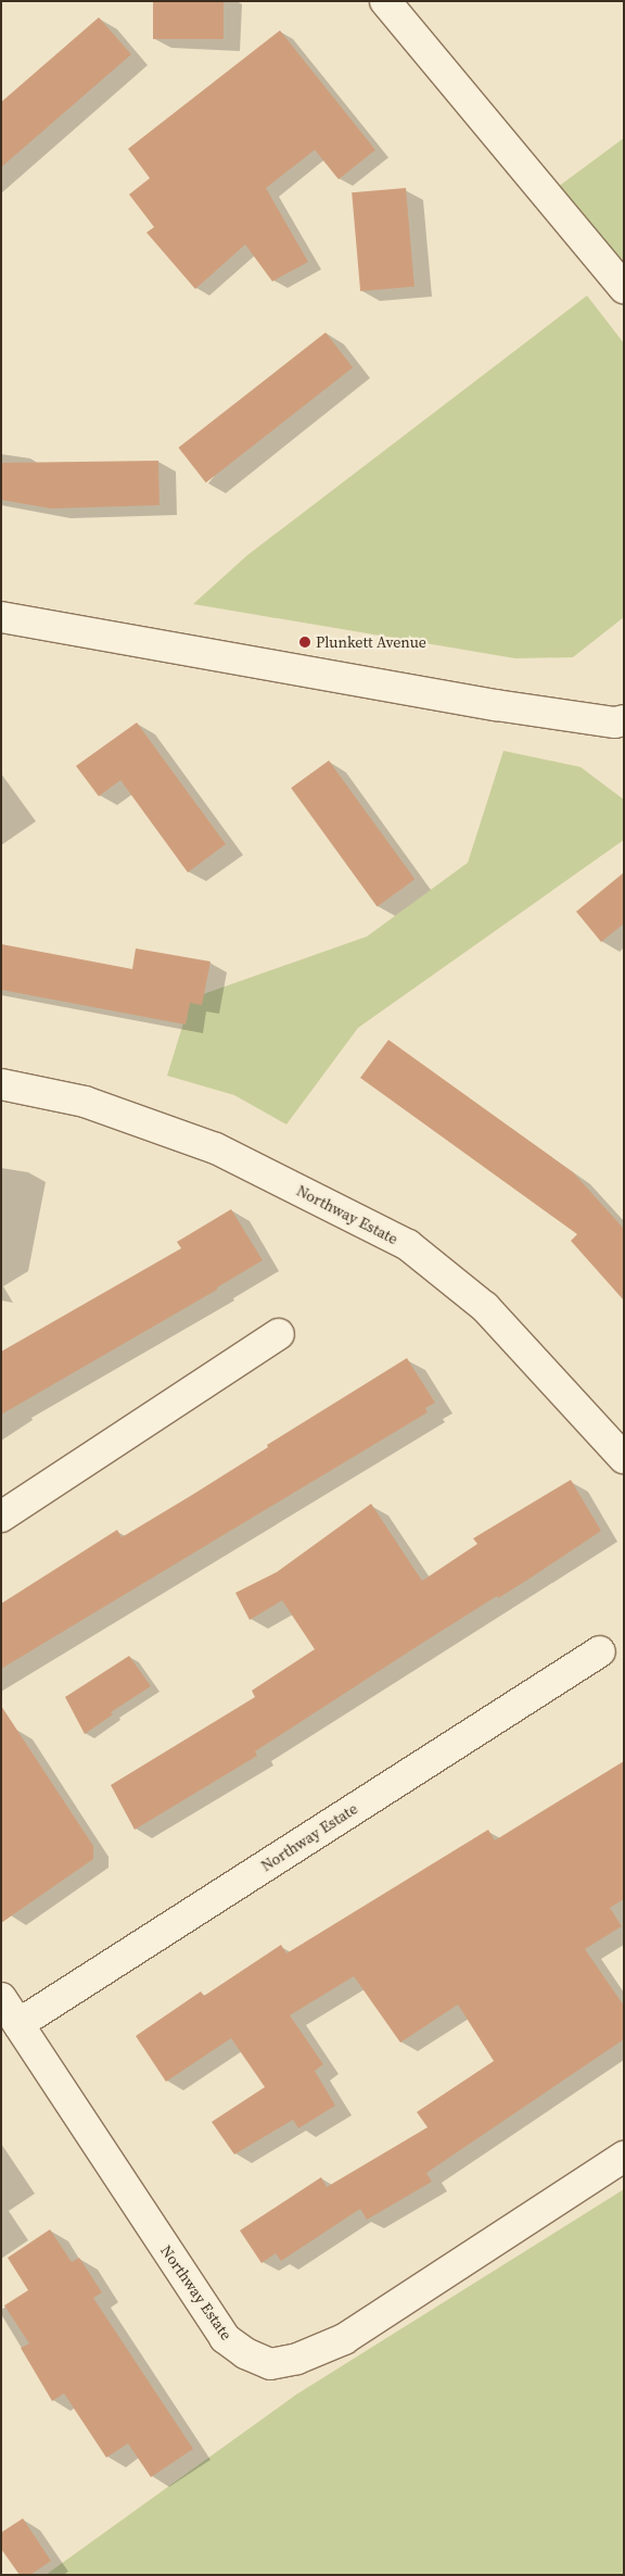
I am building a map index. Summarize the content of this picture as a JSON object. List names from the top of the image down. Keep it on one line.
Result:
{"streets":{"street":["Northway Estate"]},"places":["Plunkett Avenue"]}
